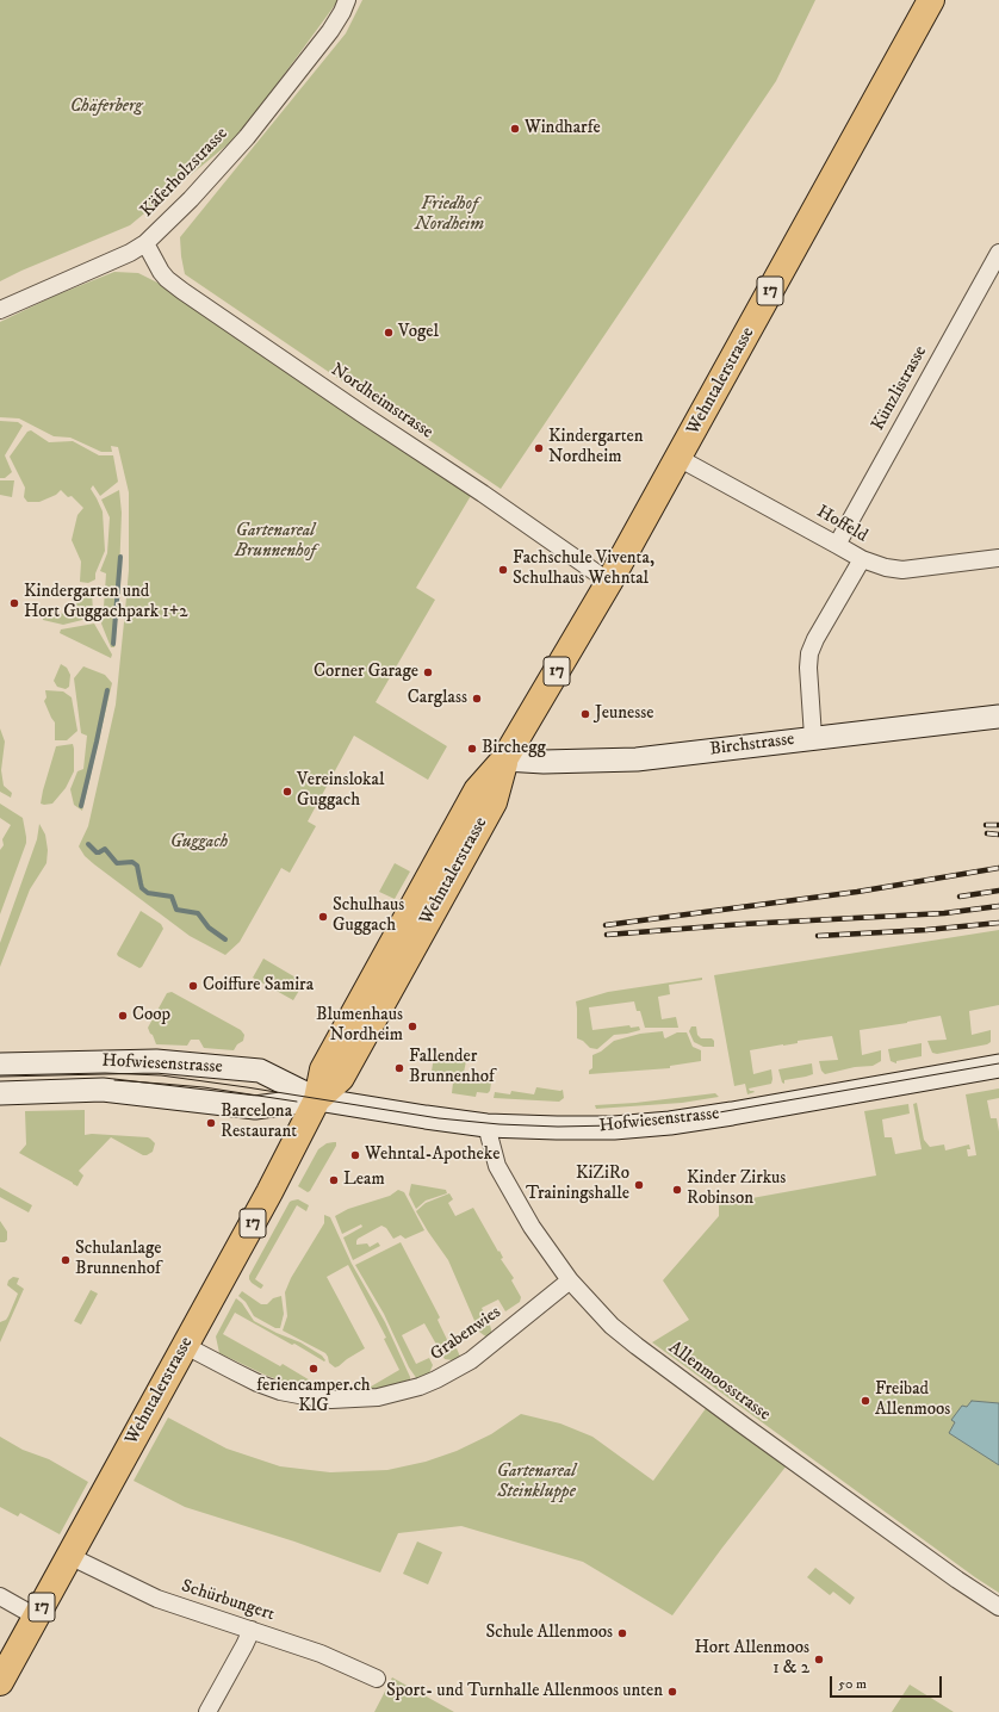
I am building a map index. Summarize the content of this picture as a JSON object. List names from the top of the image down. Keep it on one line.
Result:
{"streets":{"main road":["17","Wehntalerstrasse"],"street":["Käferholzstrasse","Künzlistrasse","Nordheimstrasse","Hoffeld","Birchstrasse","Hofwiesenstrasse","Grabenwies","Allenmoosstrasse","Schürbungert"]},"crossings":[["Käferholzstrasse","Nordheimstrasse"],["Wehntalerstrasse","Nordheimstrasse"],["Wehntalerstrasse","Hoffeld"],["Wehntalerstrasse","Birchstrasse"],["Wehntalerstrasse","Hofwiesenstrasse"],["Wehntalerstrasse","Grabenwies"],["Wehntalerstrasse","Schürbungert"],["Künzlistrasse","Hoffeld"],["Hofwiesenstrasse","Allenmoosstrasse"],["Grabenwies","Allenmoosstrasse"]],"parks":["Chäferberg","Friedhof Nordheim","Gartenareal Brunnenhof","Guggach","Gartenareal Steinkluppe"],"places":["Windharfe","Vogel","Kindergarten Nordheim","Fachschule Viventa, Schulhaus Wehntal","Kindergarten und Hort Guggachpark 1+2","Corner Garage","Carglass","Jeunesse","Birchegg","Vereinslokal Guggach","Schulhaus Guggach","Coiffure Samira","Coop","Blumenhaus Nordheim","Fallender Brunnenhof","Barcelona Restaurant","Wehntal-Apotheke","Leam","KiZiRo Trainingshalle","Kinder Zirkus Robinson","Schulanlage Brunnenhof","feriencamper.ch KlG","Freibad Allenmoos","Schule Allenmoos","Hort Allenmoos 1 & 2","Sport- und Turnhalle Allenmoos unten"],"scale_bar":"50 m"}
